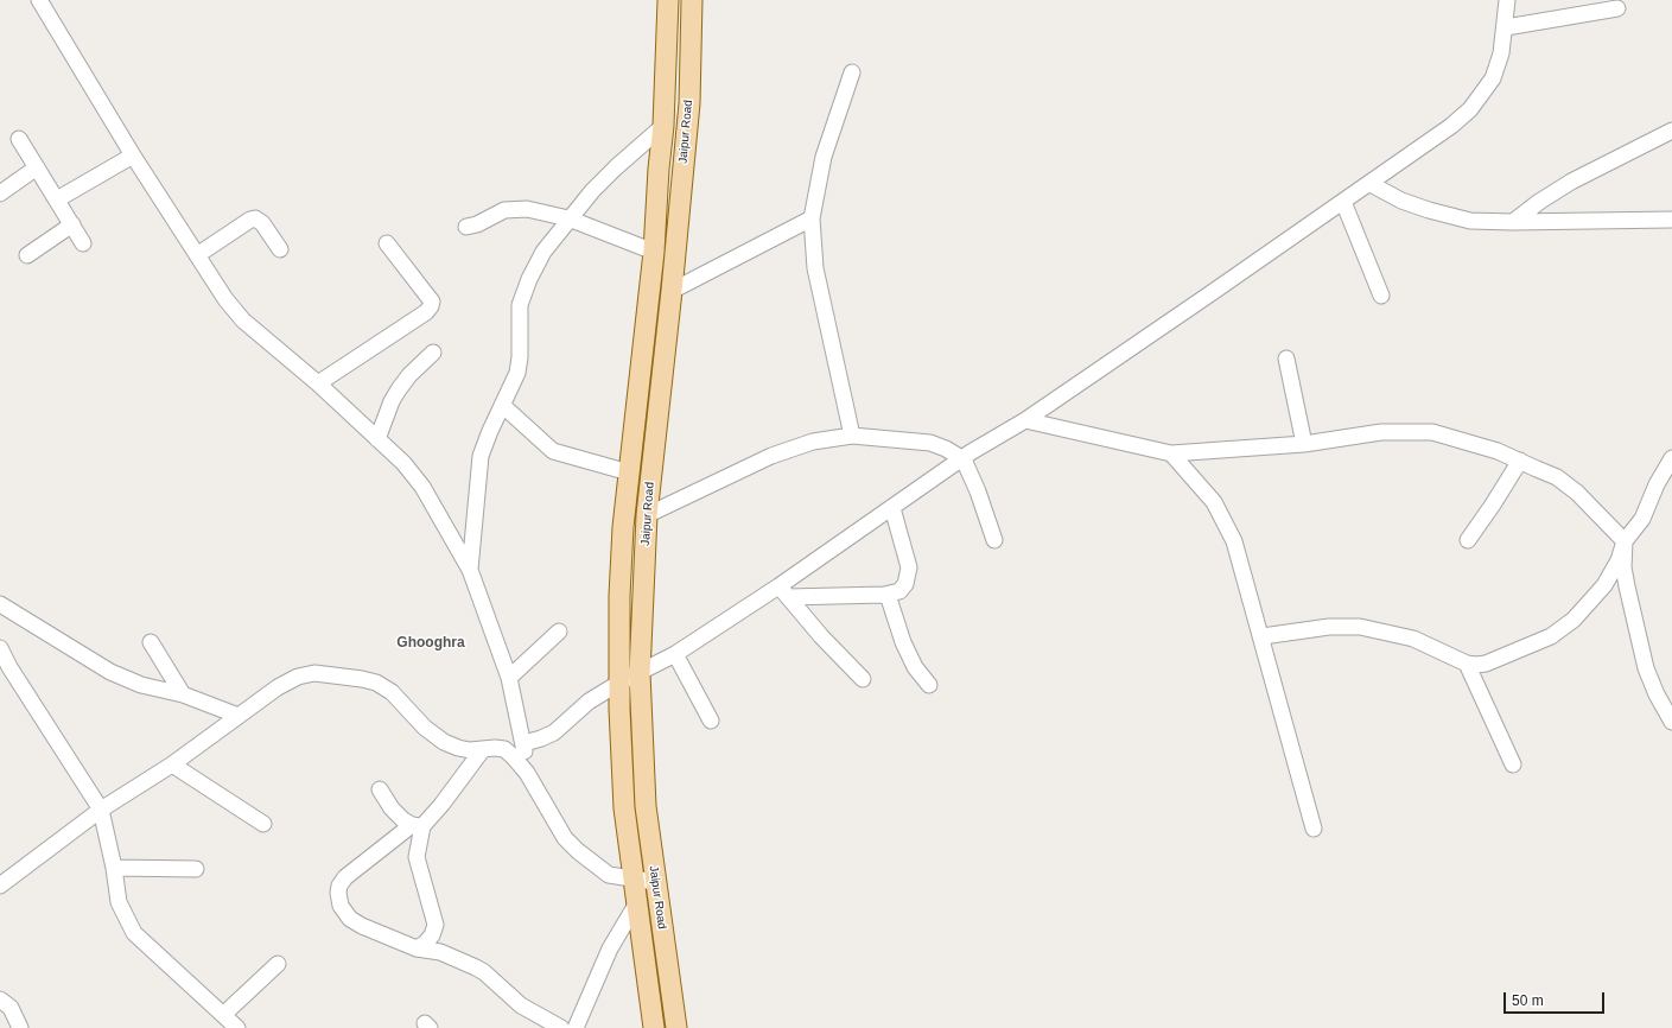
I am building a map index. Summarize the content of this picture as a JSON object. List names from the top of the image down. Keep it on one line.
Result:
{"streets":{"main road":["Jaipur Road"]},"districts":["Ghooghra"],"scale_bar":"50 m"}
